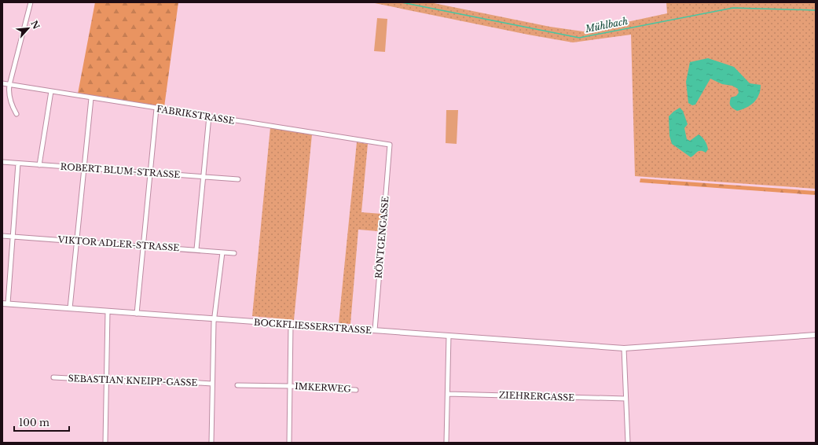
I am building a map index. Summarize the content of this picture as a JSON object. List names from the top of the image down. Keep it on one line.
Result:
{"streets":{"main road":["BOCKFLIESSERSTRASSE"],"street":["FABRIKSTRASSE","ROBERT BLUM-STRASSE","RÖNTGENGASSE","VIKTOR ADLER-STRASSE","SEBASTIAN KNEIPP-GASSE","IMKERWEG","ZIEHRERGASSE"]},"crossings":[["FABRIKSTRASSE","RÖNTGENGASSE"],["RÖNTGENGASSE","BOCKFLIESSERSTRASSE"]],"water":["Mühlbach"],"scale_bar":"100 m","north":"top right"}
